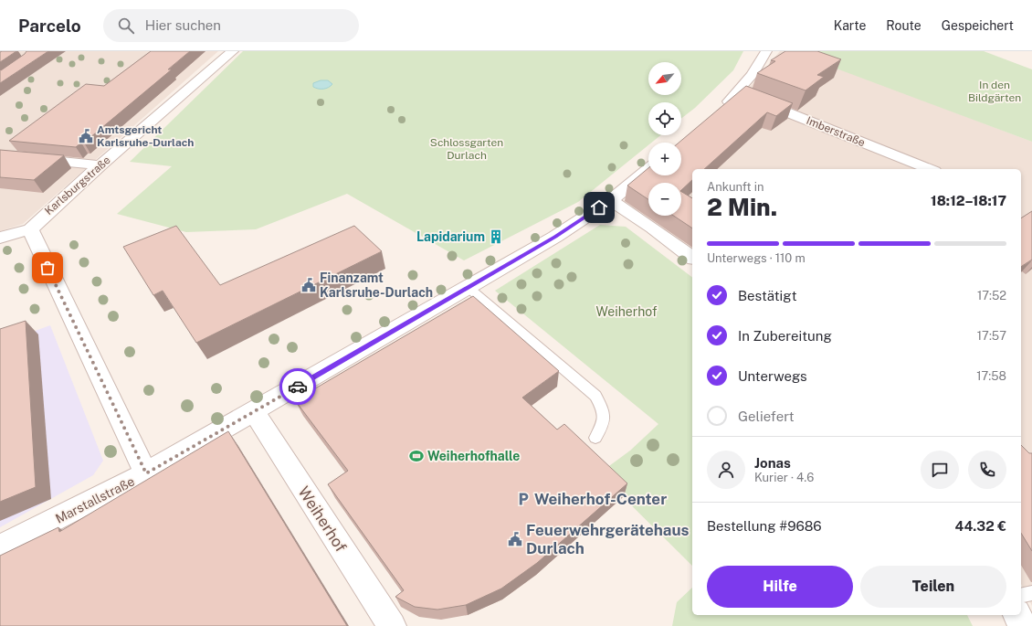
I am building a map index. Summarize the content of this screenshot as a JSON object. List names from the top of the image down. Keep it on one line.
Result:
{"streets":{"street":["Imberstraße","Karlsburgstraße","Marstallstraße","Weiherhof"]},"crossings":[["Marstallstraße","Weiherhof"]],"parks":["In den Bildgärten","Schlossgarten Durlach","Weiherhof"],"places":{"public building":["Amtsgericht Karlsruhe-Durlach","Finanzamt Karlsruhe-Durlach","Feuerwehrgerätehaus Durlach"],"building":["Lapidarium"],"sports":["Weiherhofhalle"],"parking":["Weiherhof-Center"]},"north":"bottom left","page":{"header":"Parcelo","search":"Hier suchen","nav":["Karte","Route","Gespeichert"],"map_buttons":["+","−"],"heading":["2 Min.","Ankunft in","18:12–18:17"],"panel":["Jonas","Kurier · 4.6","Bestellung #9686","44.32 €"],"bar":"Unterwegs · 110 m","list":[["Bestätigt","17:52"],["In Zubereitung","17:57"],["Unterwegs","17:58"],"Geliefert"],"buttons":["Hilfe","Teilen"]}}
